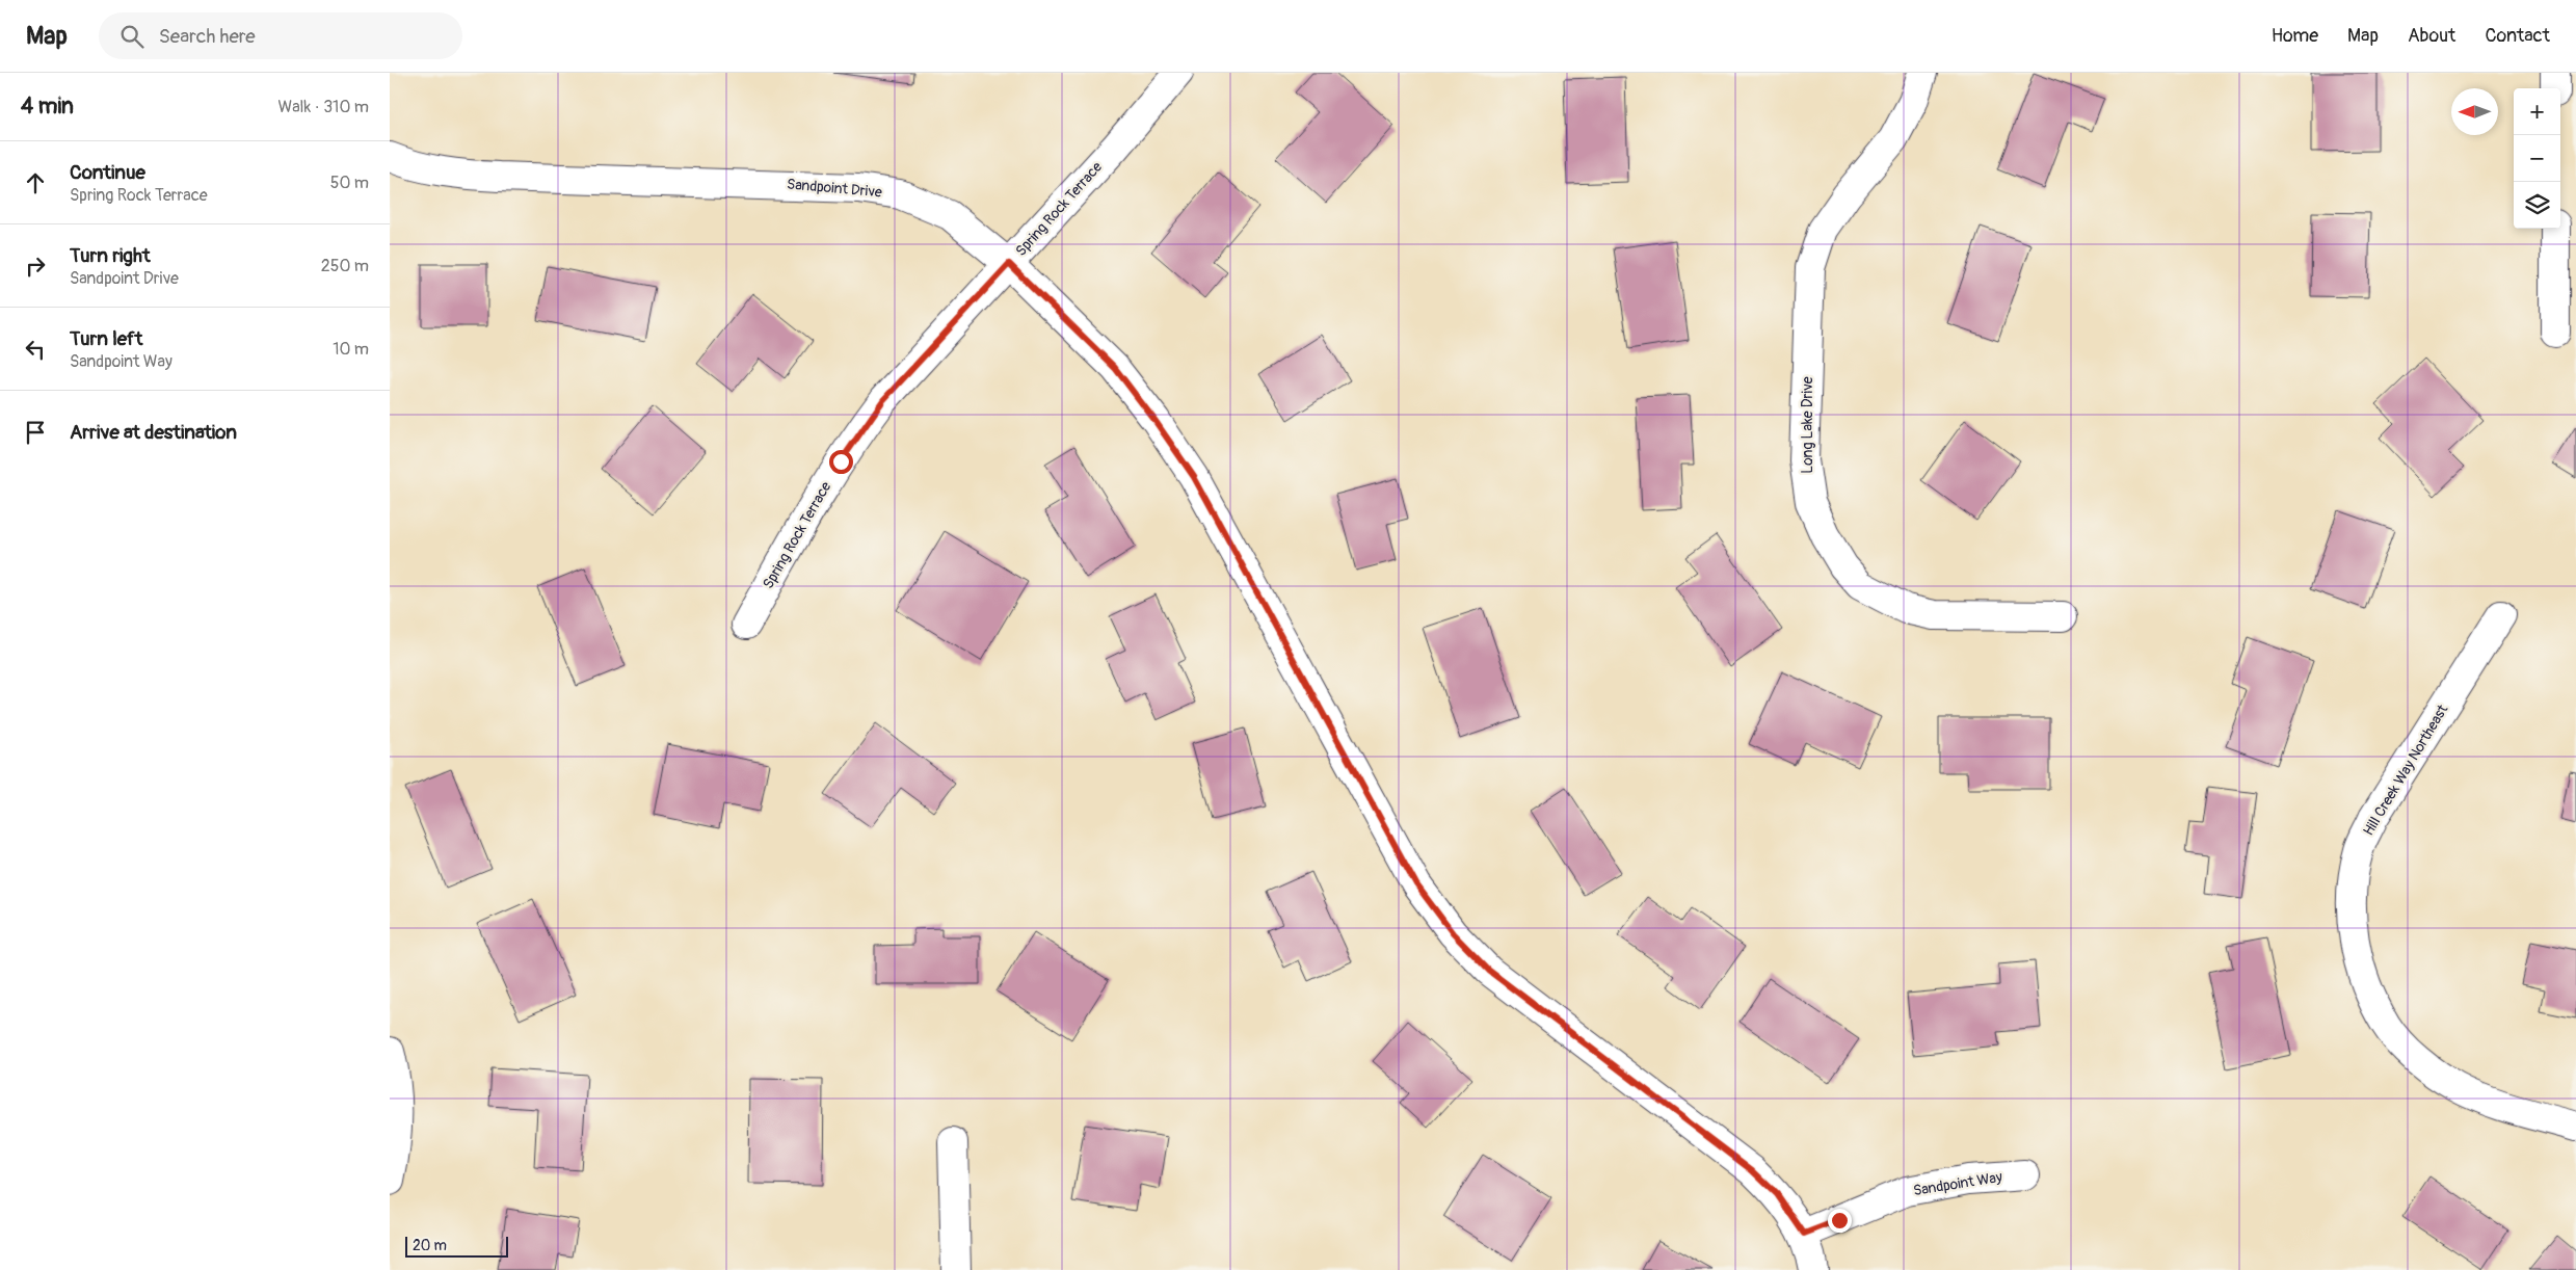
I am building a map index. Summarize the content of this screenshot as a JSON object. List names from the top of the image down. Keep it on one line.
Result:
{"streets":{"street":["Sandpoint Drive","Spring Rock Terrace","Long Lake Drive","Hill Creek Way Northeast","Sandpoint Way"]},"crossings":[["Sandpoint Drive","Spring Rock Terrace"],["Sandpoint Drive","Sandpoint Way"]],"scale_bar":"20 m","north":"left","page":{"header":"Map","search":"Search here","nav":["Home","Map","About","Contact"],"heading":["4 min","Walk · 310 m"],"map_buttons":["+","−"],"list":[["Continue","Spring Rock Terrace","50 m"],["Turn right","Sandpoint Drive","250 m"],["Turn left","Sandpoint Way","10 m"],"Arrive at destination"],"scale":"20 m"}}
